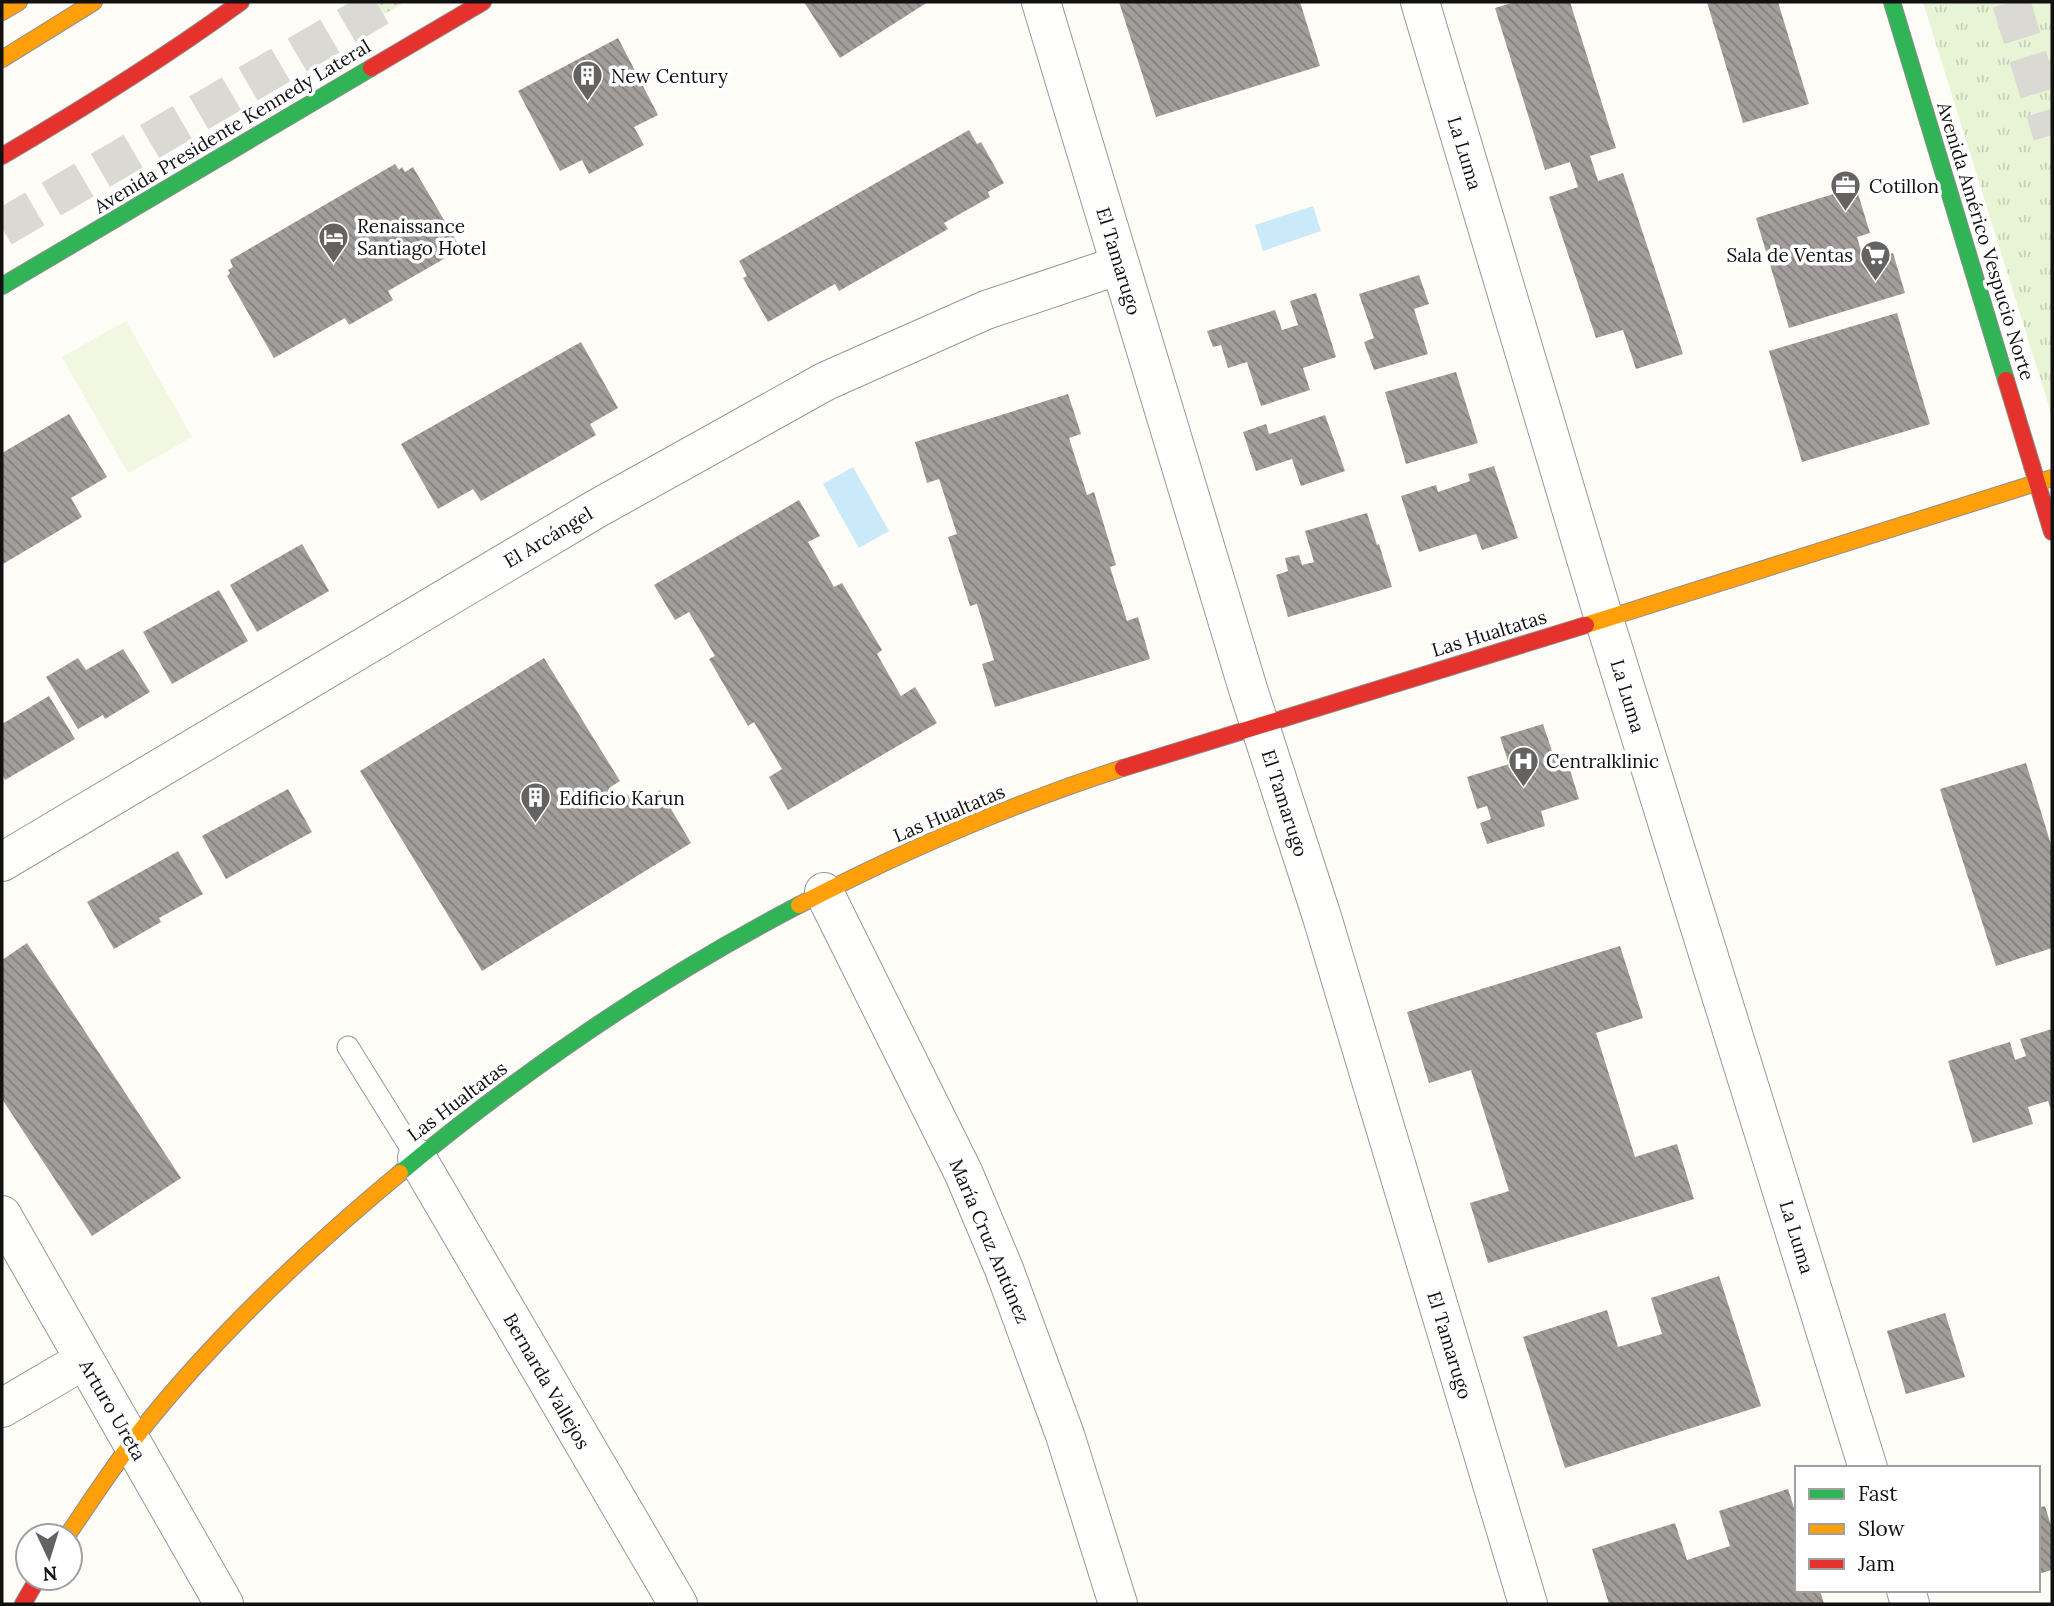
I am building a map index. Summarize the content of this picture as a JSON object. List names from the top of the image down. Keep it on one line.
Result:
{"streets":{"main road":["Avenida Presidente Kennedy Lateral","Avenida Américo Vespucio Norte","Las Hualtatas"],"street":["La Luma","El Tamarugo","El Arcángel","María Cruz Antúnez","Bernarda Vallejos","Arturo Ureta"]},"crossings":[["La Luma","Las Hualtatas"],["Avenida Américo Vespucio Norte","Las Hualtatas"],["El Tamarugo","El Arcángel"],["El Tamarugo","Las Hualtatas"],["Las Hualtatas","María Cruz Antúnez"],["Las Hualtatas","Bernarda Vallejos"],["Las Hualtatas","Arturo Ureta"]],"places":{"building":["New Century","Edificio Karun"],"office":["Cotillon"],"hotel":["Renaissance Santiago Hotel"],"supermarket":["Sala de Ventas"],"hospital":["Centralklinic"]},"legend":["Fast","Slow","Jam"],"north":"bottom"}
